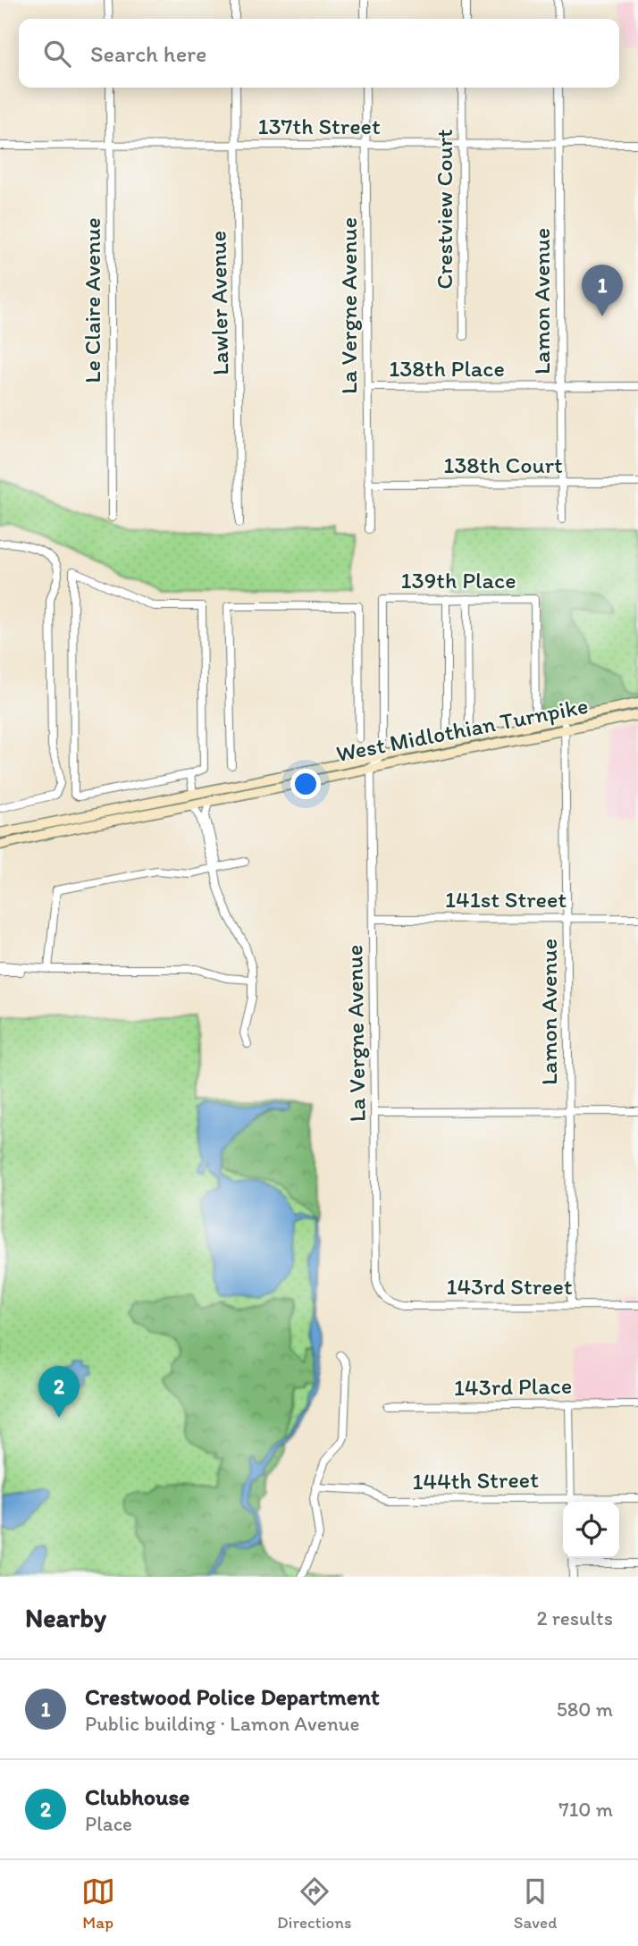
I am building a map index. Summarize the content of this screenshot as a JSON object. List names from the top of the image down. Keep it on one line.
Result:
{"streets":{"main road":["West Midlothian Turnpike"],"street":["137th Street","Crestview Court","Le Claire Avenue","Lamon Avenue","Lawler Avenue","La Vergne Avenue","138th Place","138th Court","139th Place","141st Street","143rd Street","143rd Place","144th Street"]},"crossings":[["137th Street","Crestview Court"],["137th Street","Le Claire Avenue"],["137th Street","Lamon Avenue"],["137th Street","Lawler Avenue"],["137th Street","La Vergne Avenue"],["Lamon Avenue","138th Place"],["Lamon Avenue","138th Court"],["Lamon Avenue","West Midlothian Turnpike"],["Lamon Avenue","141st Street"],["Lamon Avenue","143rd Street"],["La Vergne Avenue","138th Place"],["La Vergne Avenue","138th Court"],["La Vergne Avenue","West Midlothian Turnpike"],["La Vergne Avenue","141st Street"],["La Vergne Avenue","143rd Street"],["139th Place","West Midlothian Turnpike"]],"page":{"search":"Search here","pins":["1","2"],"heading":["Nearby","2 results"],"list":[{"mark":"1","name":"Crestwood Police Department","note":"Public building · Lamon Avenue","value":"580 m"},{"mark":"2","name":"Clubhouse","note":"Place","value":"710 m"}],"nav":["Map","Directions","Saved"]}}
